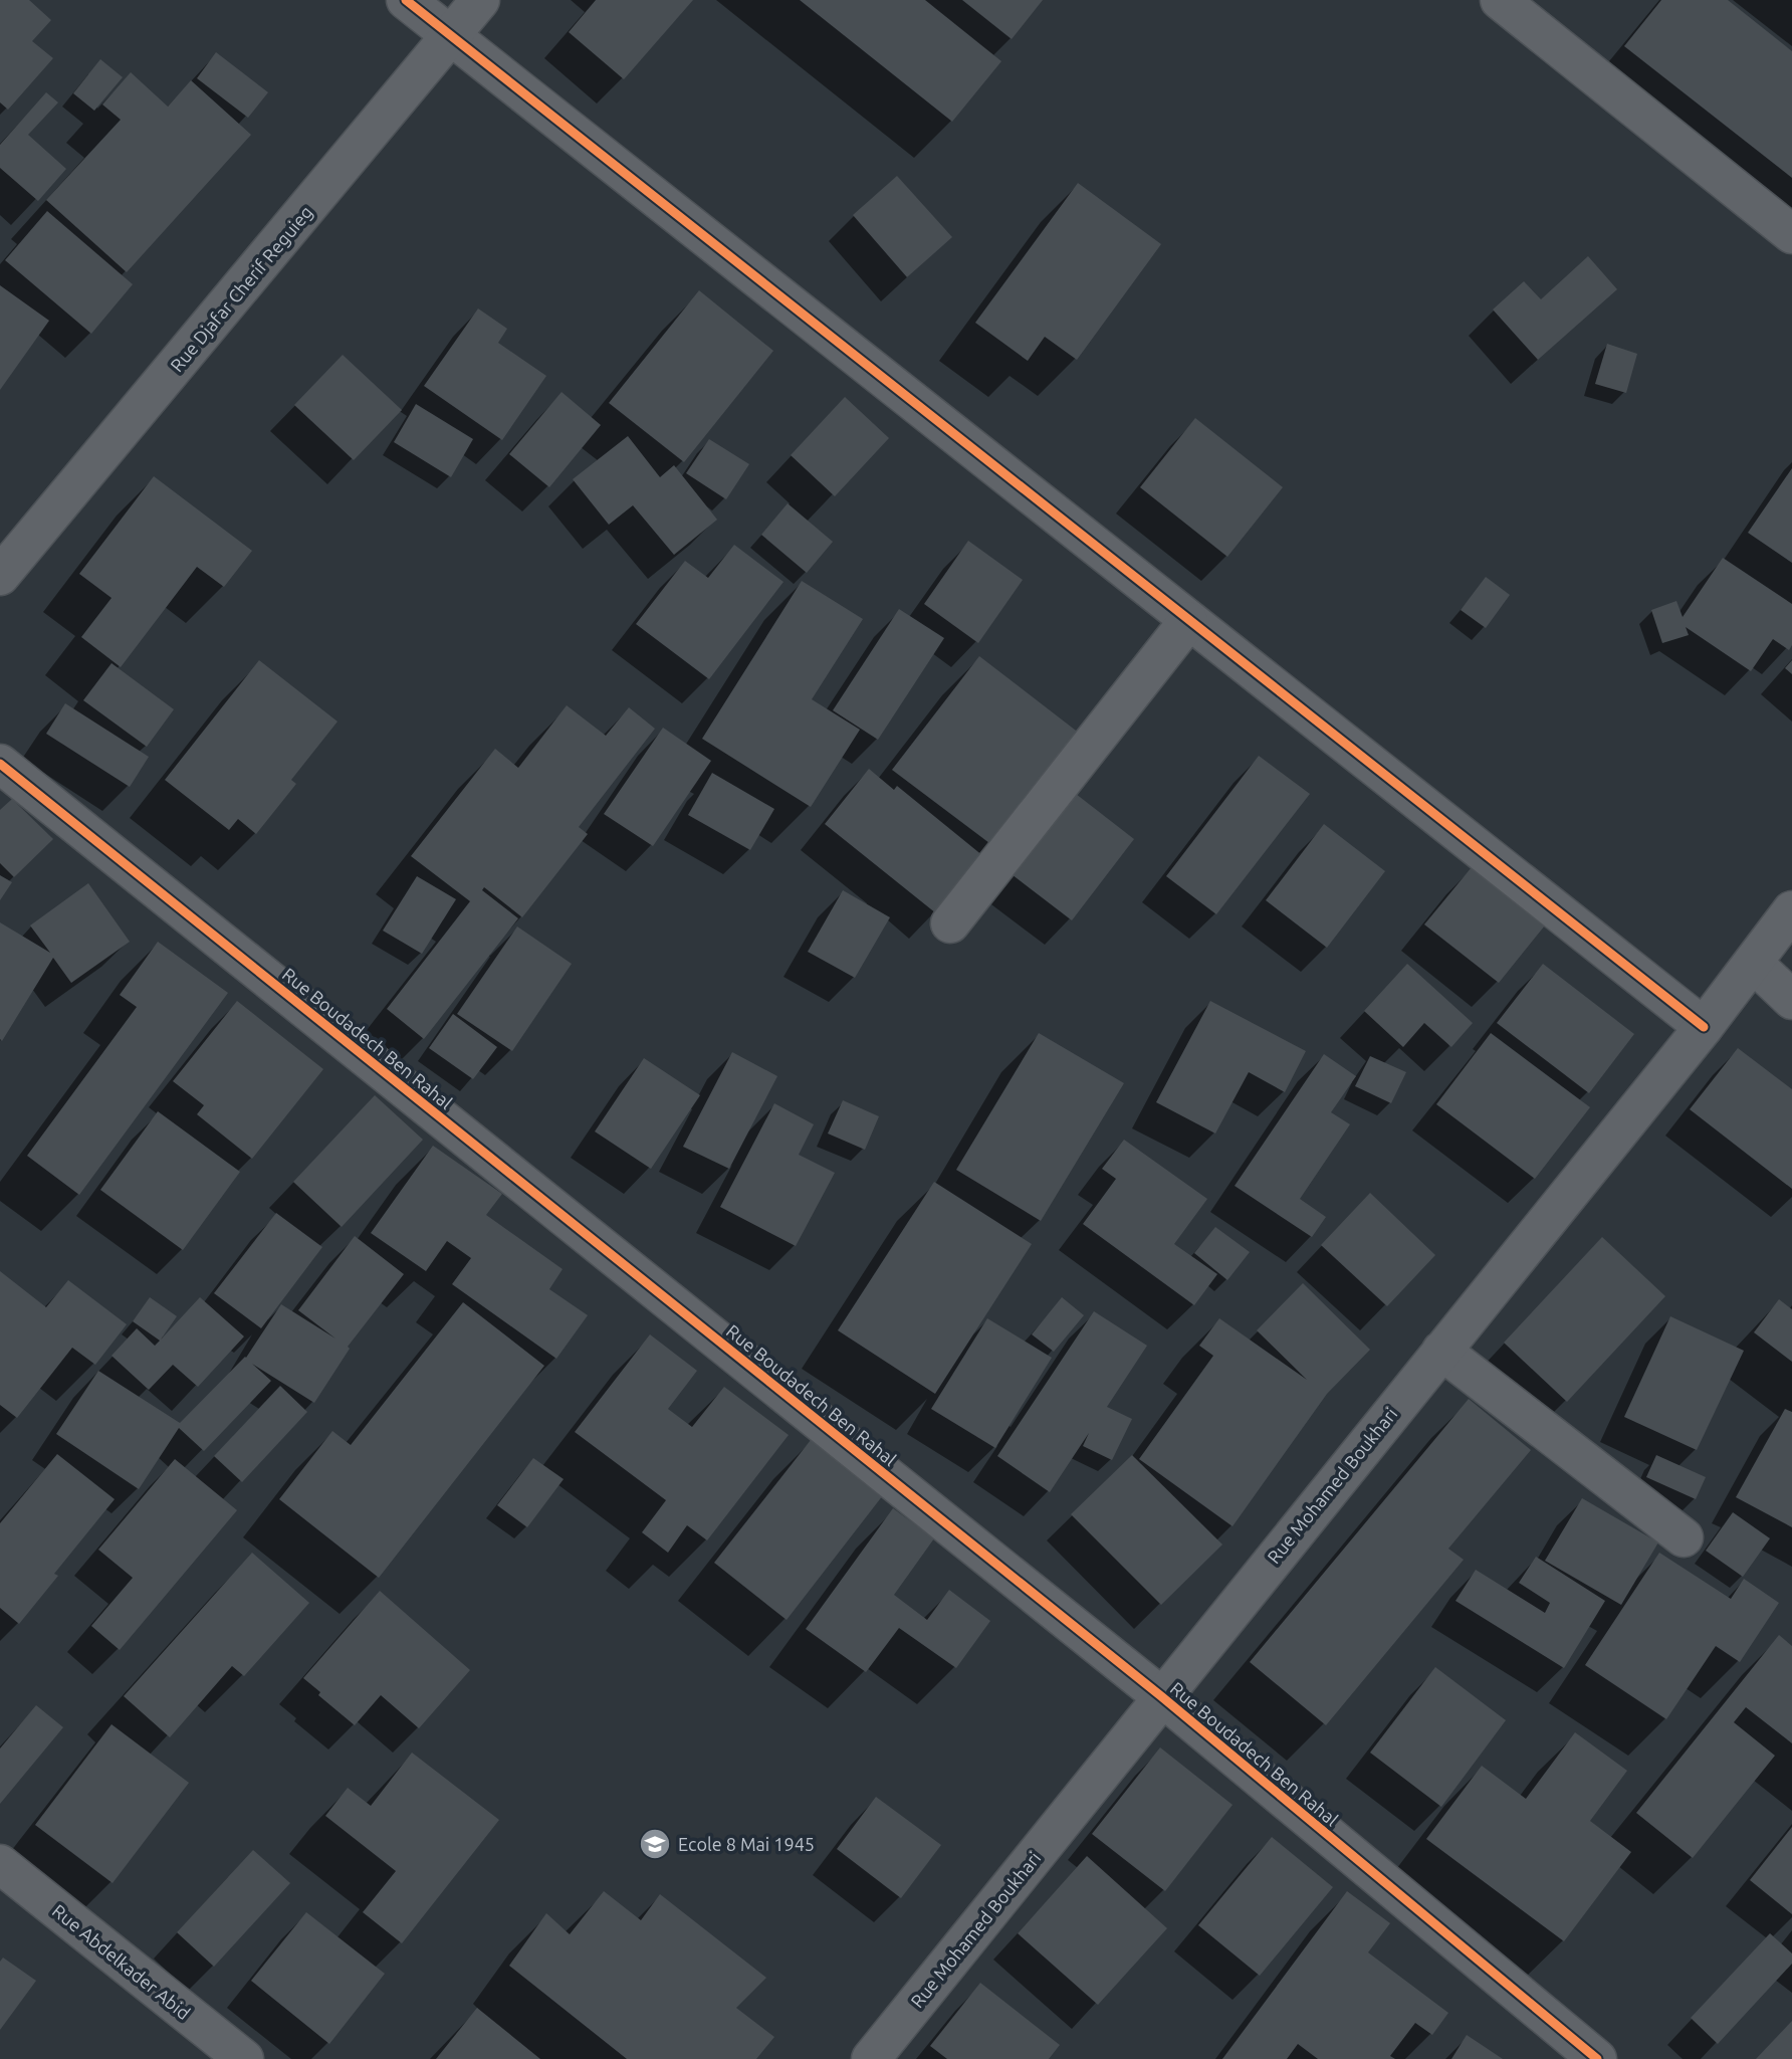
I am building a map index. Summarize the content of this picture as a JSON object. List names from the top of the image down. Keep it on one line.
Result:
{"streets":{"street":["Rue Djafar Cherif Reguieg","Rue Boudadech Ben Rahal","Rue Mohamed Boukhari","Rue Abdelkader Abid"]},"crossings":[["Rue Boudadech Ben Rahal","Rue Mohamed Boukhari"]],"places":{"school or university":["Ecole 8 Mai 1945"]}}
